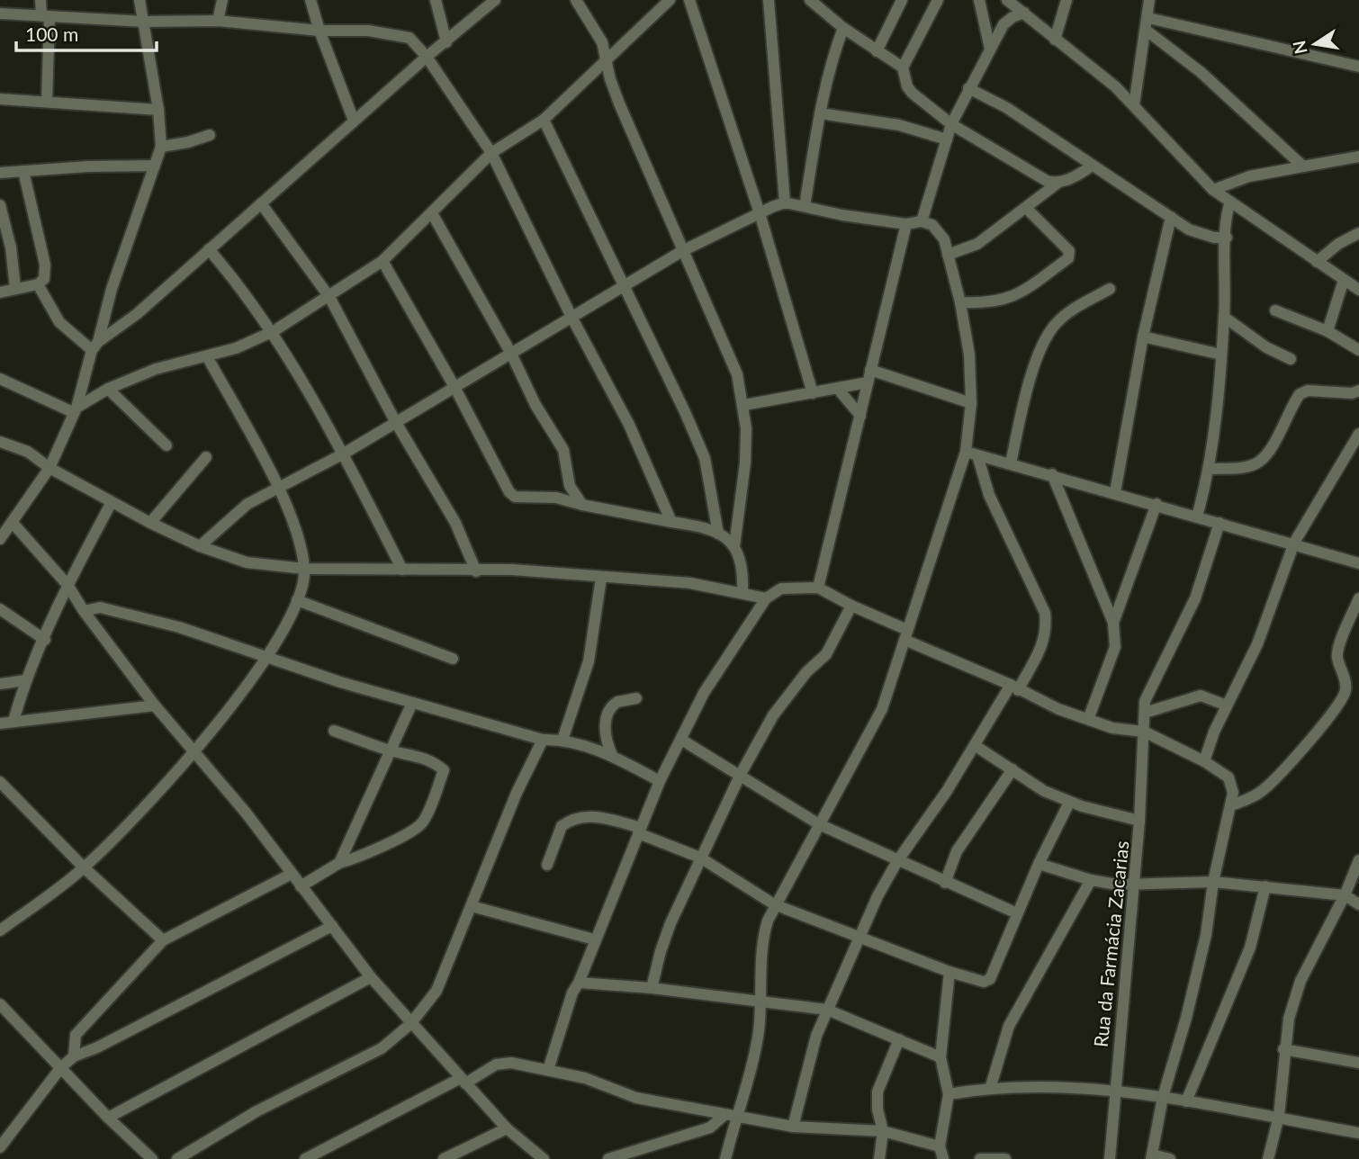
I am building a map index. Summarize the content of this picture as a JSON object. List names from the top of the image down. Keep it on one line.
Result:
{"streets":{"street":["Rua da Farmácia Zacarias"]},"scale_bar":"100 m","north":"left"}
